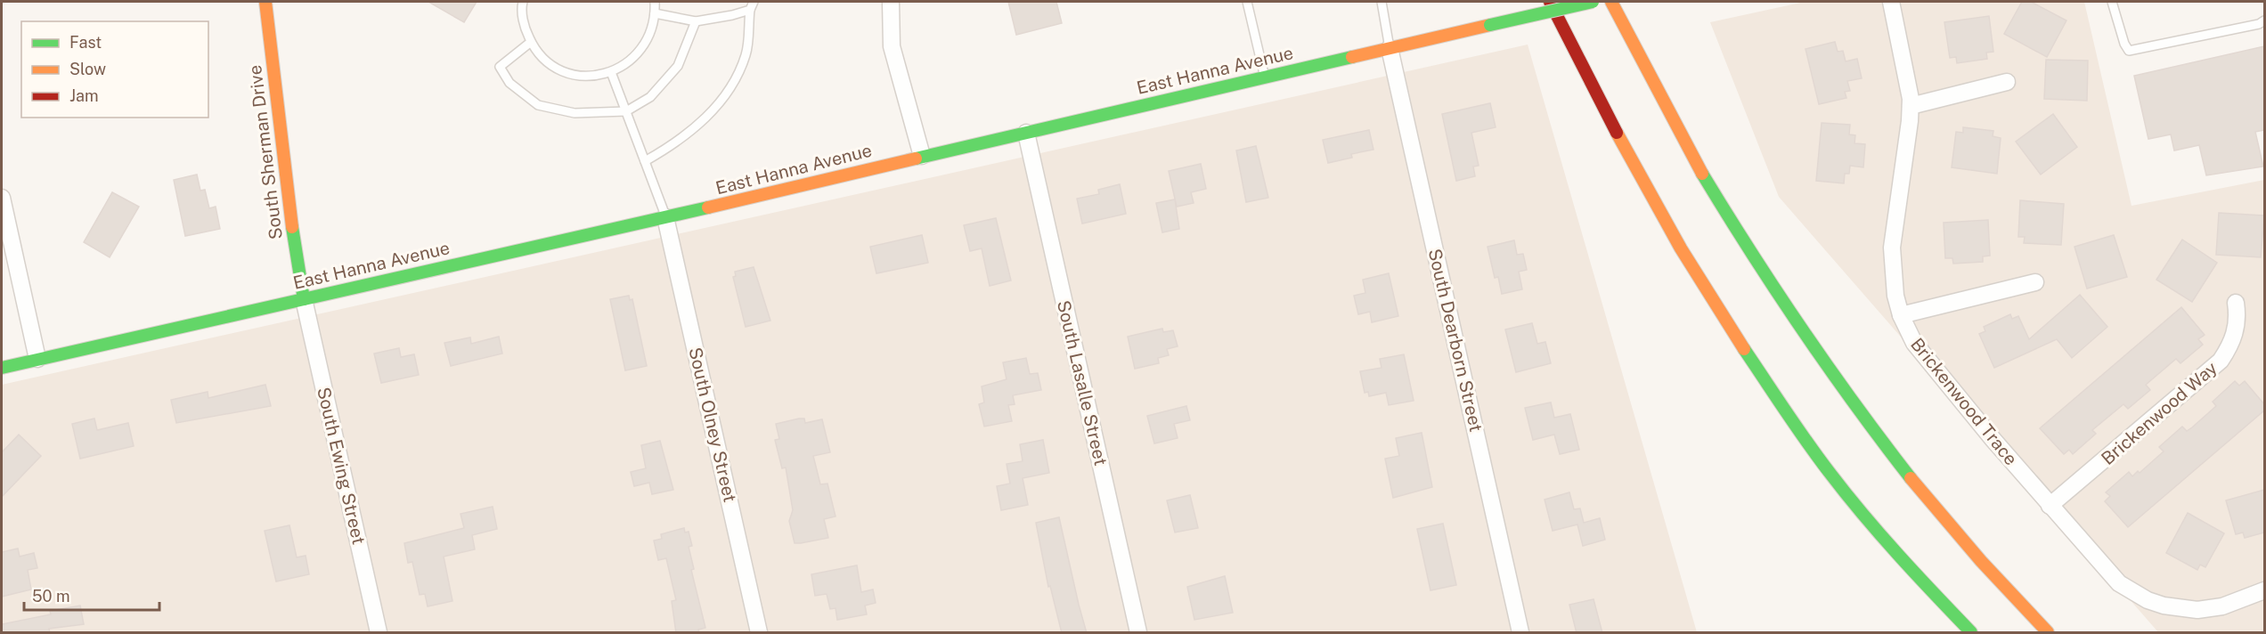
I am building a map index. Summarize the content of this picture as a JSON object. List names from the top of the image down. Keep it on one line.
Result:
{"streets":{"main road":["East Hanna Avenue","South Sherman Drive"],"street":["South Dearborn Street","South Lasalle Street","Brickenwood Trace","Brickenwood Way","South Olney Street","South Ewing Street"]},"crossings":[["East Hanna Avenue","South Sherman Drive"],["East Hanna Avenue","South Dearborn Street"],["East Hanna Avenue","South Lasalle Street"],["East Hanna Avenue","South Olney Street"],["East Hanna Avenue","South Ewing Street"],["South Sherman Drive","South Ewing Street"],["Brickenwood Trace","Brickenwood Way"]],"legend":["Fast","Slow","Jam"],"scale_bar":"50 m"}
